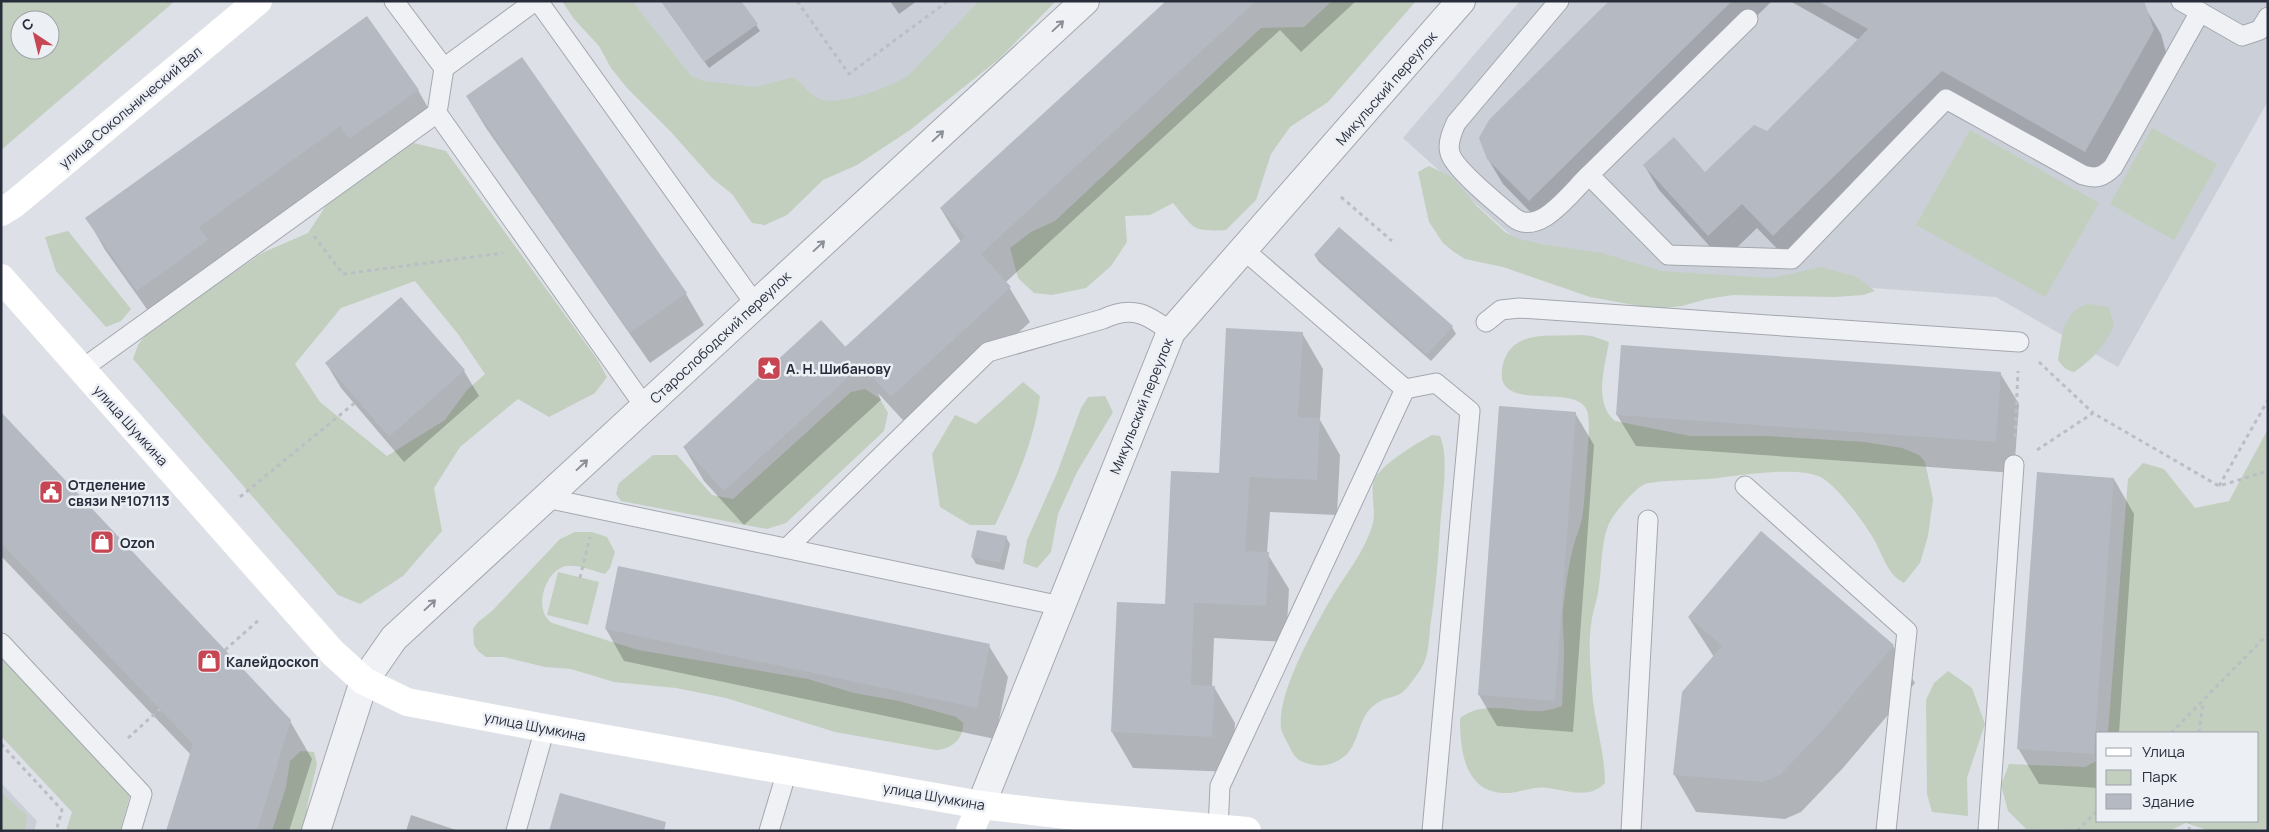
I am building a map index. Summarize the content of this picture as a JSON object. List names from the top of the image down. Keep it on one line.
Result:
{"streets":{"street":["Микульский переулок","улица Сокольнический Вал","Старослободский переулок","улица Шумкина"]},"crossings":[["Микульский переулок","улица Шумкина"],["Старослободский переулок","улица Шумкина"]],"one_way":["Старослободский переулок"],"places":{"place":["А. Н. Шибанову"],"public building":["Отделение связи №107113"],"shop":["Ozon","Калейдоскоп"]},"legend":["Улица","Парк","Здание"],"north":"top left"}
